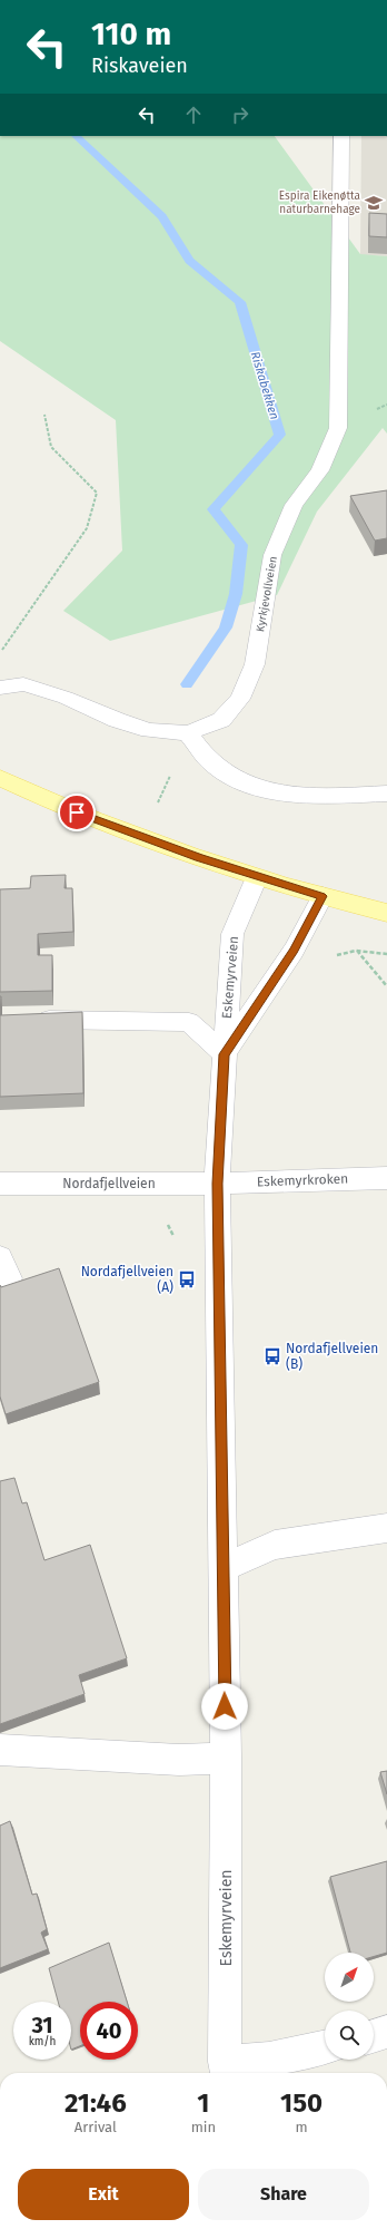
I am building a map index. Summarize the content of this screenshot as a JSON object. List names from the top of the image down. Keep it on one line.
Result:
{"streets":{"street":["Kyrkjevollveien","Eskemyrveien","Eskemyrkroken","Nordafjellveien"]},"crossings":[["Eskemyrveien","Eskemyrkroken"],["Eskemyrveien","Nordafjellveien"],["Eskemyrkroken","Nordafjellveien"]],"water":["Riskabekken"],"places":{"school or university":["Espira Eikenøtta naturbarnehage"],"bus stop":["Nordafjellveien (A)","Nordafjellveien (B)"]},"north":"top right","page":{"turn":["110 m","Riskaveien"],"speed":"31 km/h","limit":"40","eta":["21:46","Arrival","1","min","150","m"],"buttons":["Exit","Share"]}}
